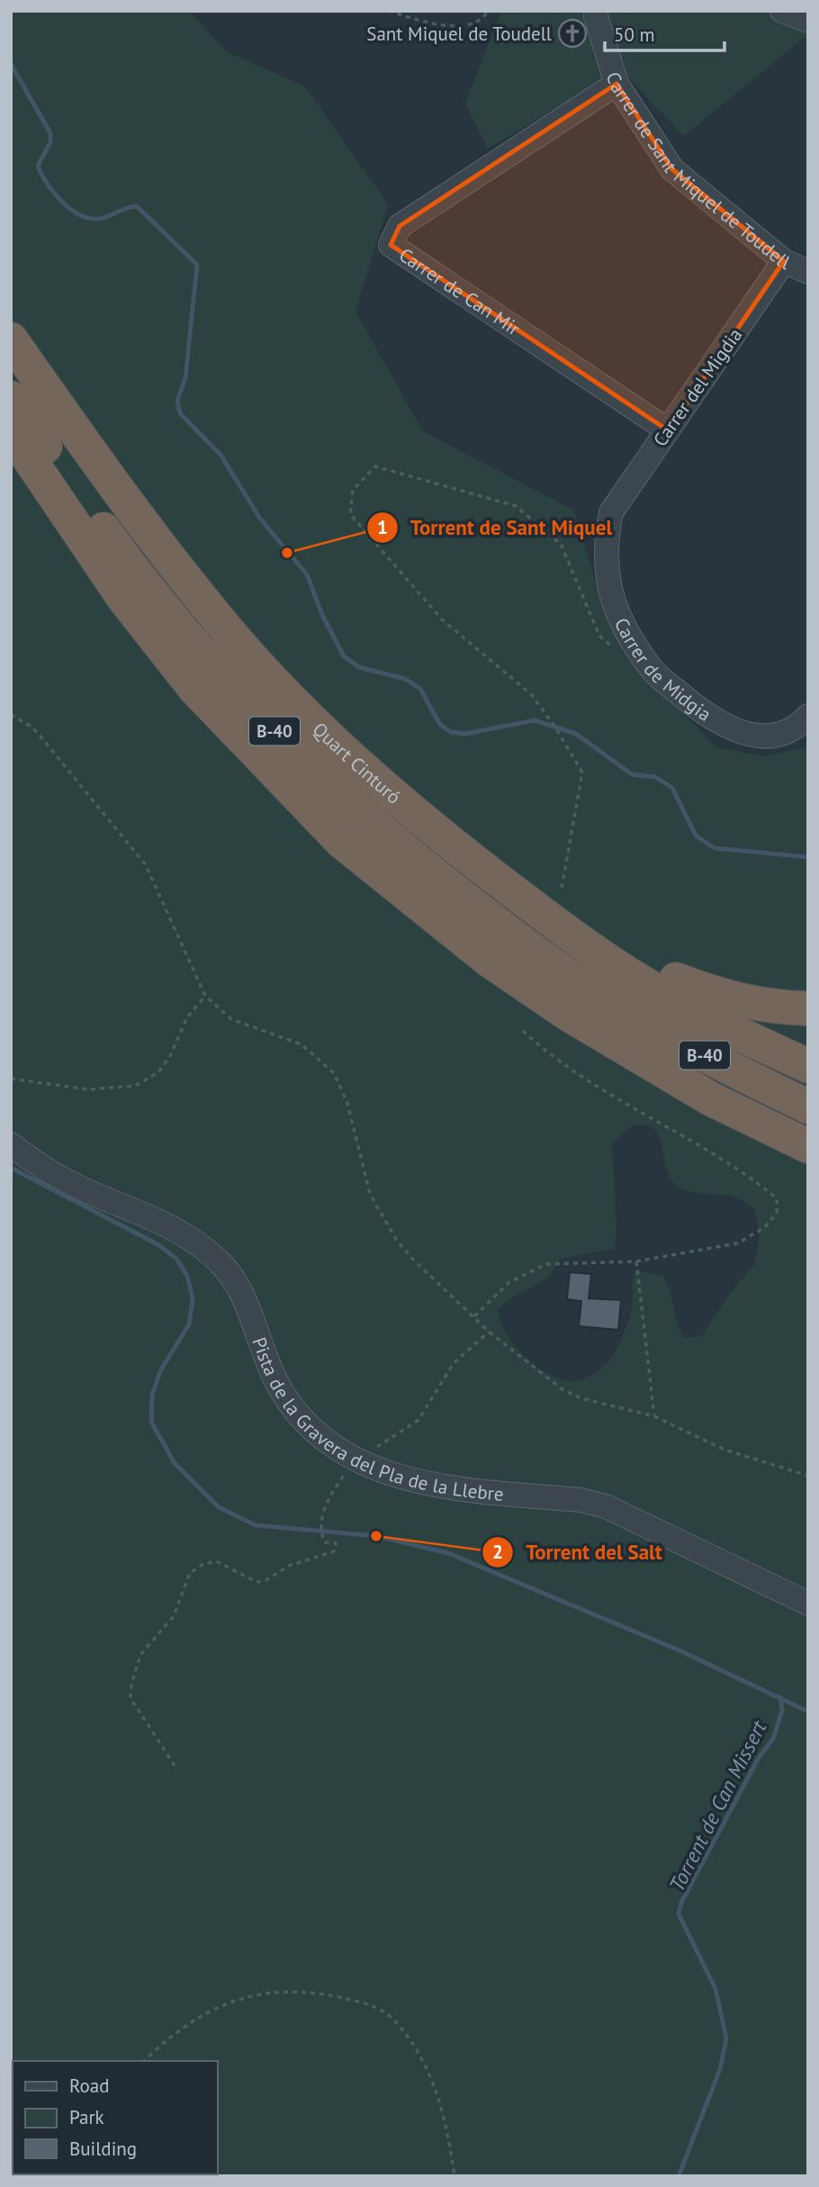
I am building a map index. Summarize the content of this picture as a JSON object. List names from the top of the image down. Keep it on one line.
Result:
{"streets":{"highway":["B-40","Quart Cinturó"],"street":["Carrer de Sant Miquel de Toudell","Carrer de Can Mir","Carrer del Migdia","Carrer de Midgia","Pista de la Gravera del Pla de la Llebre"]},"crossings":[["Carrer de Sant Miquel de Toudell","Carrer de Can Mir"],["Carrer de Sant Miquel de Toudell","Carrer del Migdia"],["Carrer de Can Mir","Carrer del Migdia"],["Carrer del Migdia","Carrer de Midgia"]],"water":["Torrent de Can Missert"],"places":{"church":["Sant Miquel de Toudell"],"other":["Torrent de Sant Miquel","Torrent del Salt"]},"legend":["Road","Park","Building"],"scale_bar":"50 m"}
